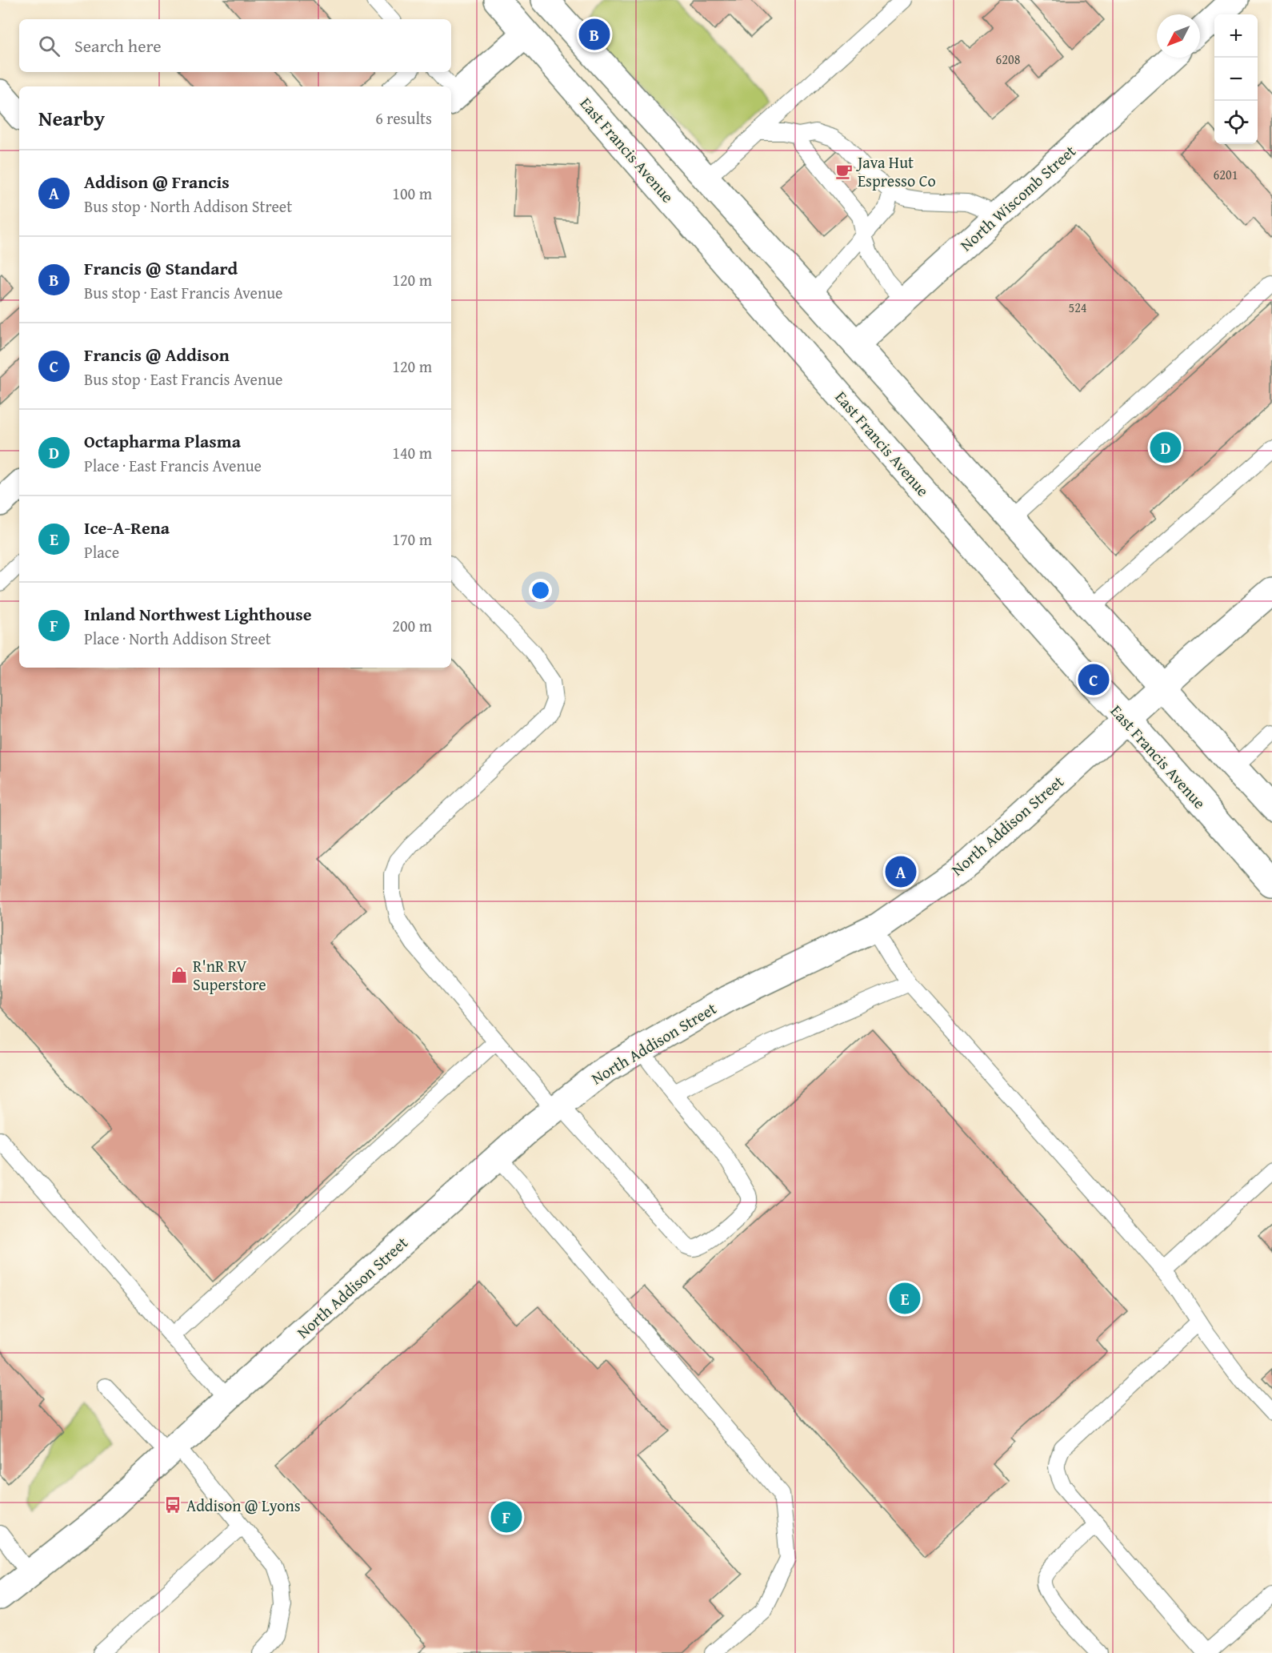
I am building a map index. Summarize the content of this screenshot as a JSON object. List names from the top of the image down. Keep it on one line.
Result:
{"streets":{"street":["East Francis Avenue","North Wiscomb Street","North Addison Street"]},"crossings":[["East Francis Avenue","North Addison Street"]],"places":{"cafe":["Java Hut Espresso Co"],"shop":["R'nR RV Superstore"],"bus stop":["Addison @ Lyons"]},"house_numbers":["6208","6201","524"],"north":"bottom left","page":{"map_buttons":["+","−"],"pins":["B","D","C","A","E","F"],"search":"Search here","heading":["Nearby","6 results"],"list":[{"mark":"A","name":"Addison @ Francis","note":"Bus stop · North Addison Street","value":"100 m"},{"mark":"B","name":"Francis @ Standard","note":"Bus stop · East Francis Avenue","value":"120 m"},{"mark":"C","name":"Francis @ Addison","note":"Bus stop · East Francis Avenue","value":"120 m"},{"mark":"D","name":"Octapharma Plasma","note":"Place · East Francis Avenue","value":"140 m"},{"mark":"E","name":"Ice-A-Rena","note":"Place","value":"170 m"},{"mark":"F","name":"Inland Northwest Lighthouse","note":"Place · North Addison Street","value":"200 m"}]}}
